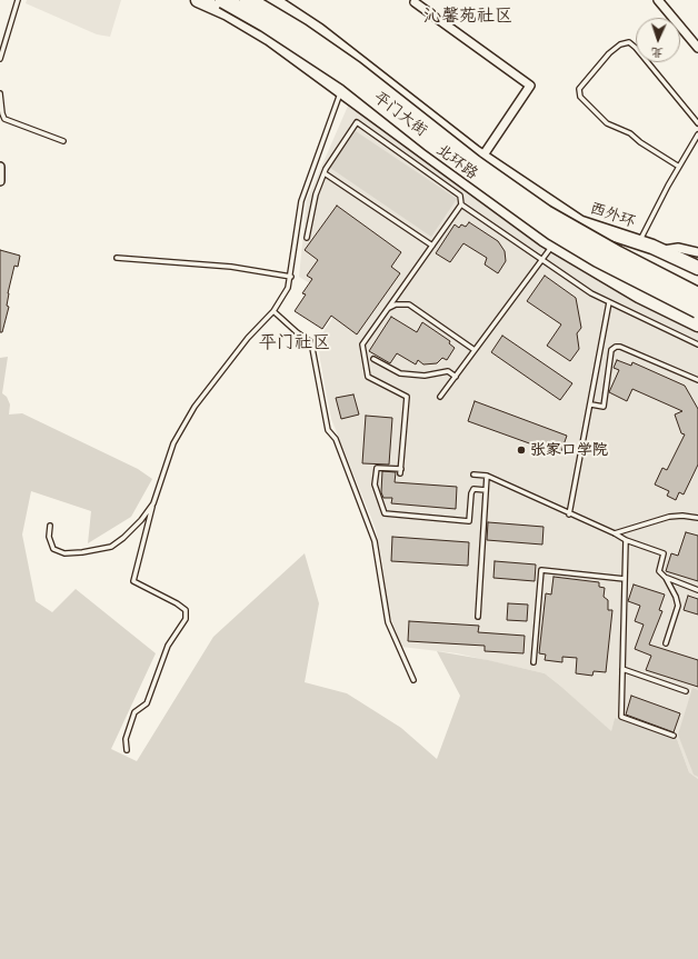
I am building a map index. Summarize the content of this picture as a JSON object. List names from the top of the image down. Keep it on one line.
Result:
{"streets":{"highway":["北环路"],"main road":["平门大街","西外环"]},"crossings":[["平门大街","西外环"]],"districts":["沁馨苑社区","平门社区"],"places":["张家口学院"],"north":"bottom"}
